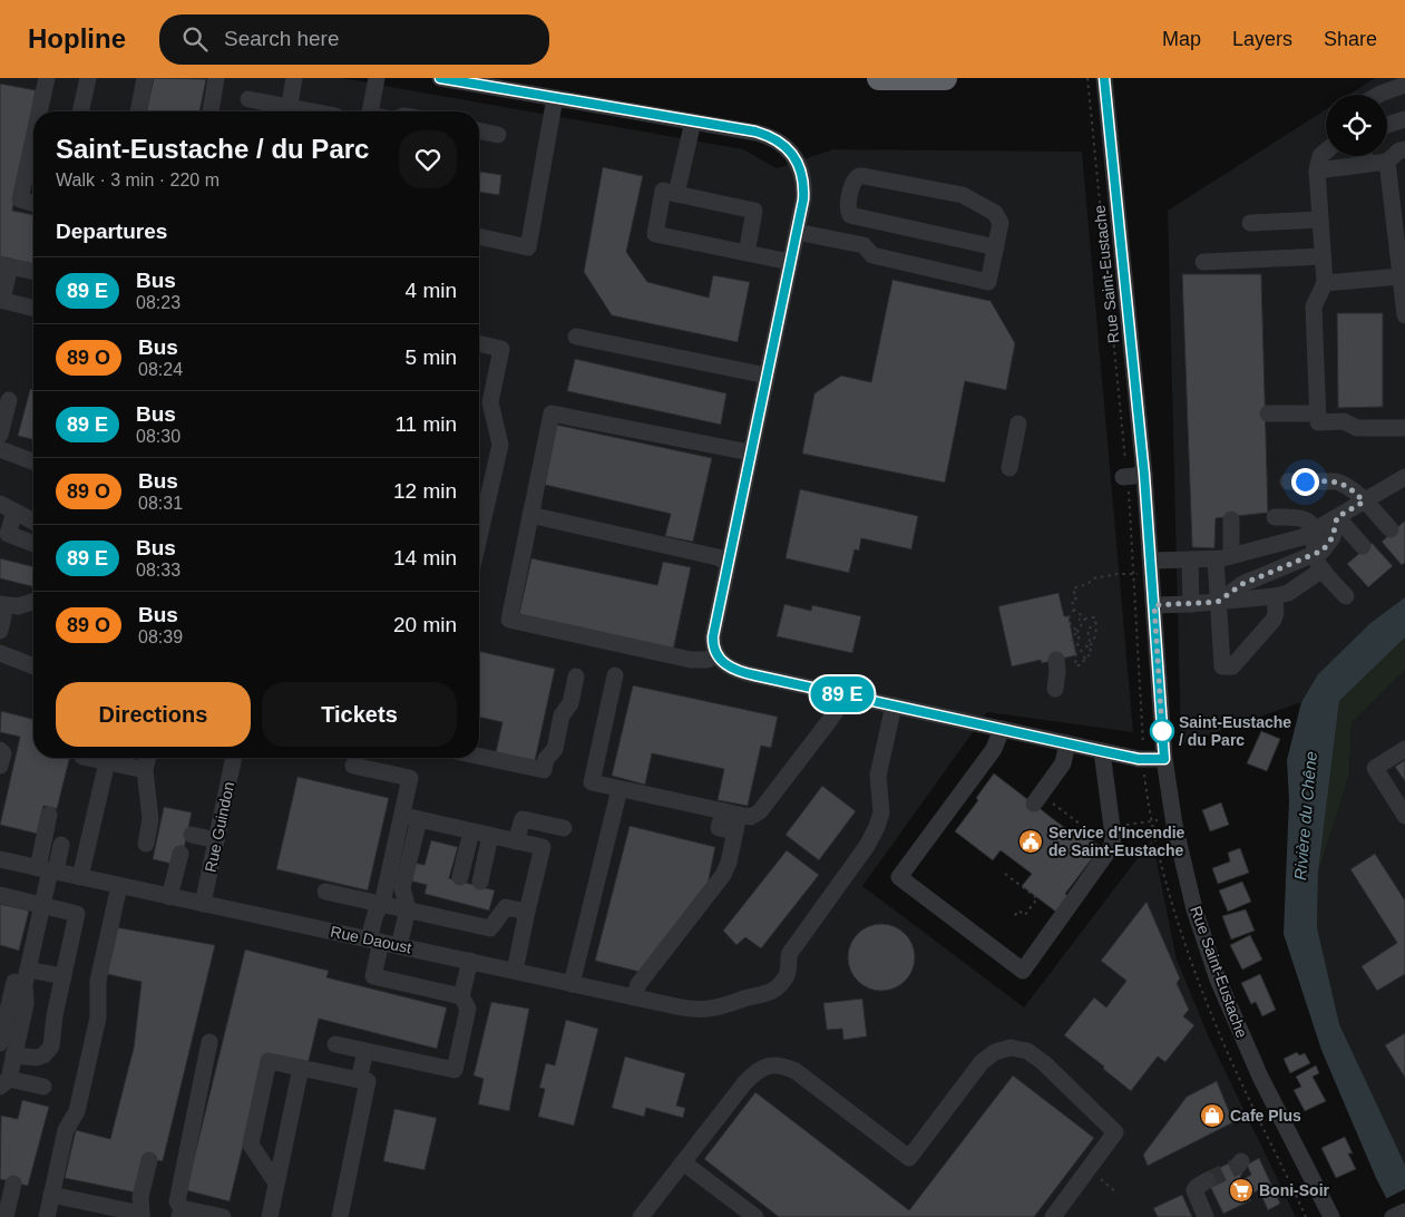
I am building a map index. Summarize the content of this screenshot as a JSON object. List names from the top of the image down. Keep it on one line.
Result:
{"streets":{"street":["Rue Saint-Eustache","Rue Guindon","Rue Daoust"]},"crossings":[["Rue Guindon","Rue Daoust"]],"water":["Rivière du Chêne"],"places":{"other":["Saint-Eustache / du Parc"],"public building":["Service d'Incendie de Saint-Eustache"],"shop":["Cafe Plus"],"supermarket":["Boni-Soir"]},"page":{"header":"Hopline","search":"Search here","nav":["Map","Layers","Share"],"on_map":"89 E","heading":[["Saint-Eustache / du Parc","Walk · 3 min · 220 m"],"Departures"],"list":[{"mark":"89 E","name":"Bus","note":"08:23","value":"4 min"},{"mark":"89 O","name":"Bus","note":"08:24","value":"5 min"},{"mark":"89 E","name":"Bus","note":"08:30","value":"11 min"},{"mark":"89 O","name":"Bus","note":"08:31","value":"12 min"},{"mark":"89 E","name":"Bus","note":"08:33","value":"14 min"},{"mark":"89 O","name":"Bus","note":"08:39","value":"20 min"}],"buttons":["Directions","Tickets"]}}
